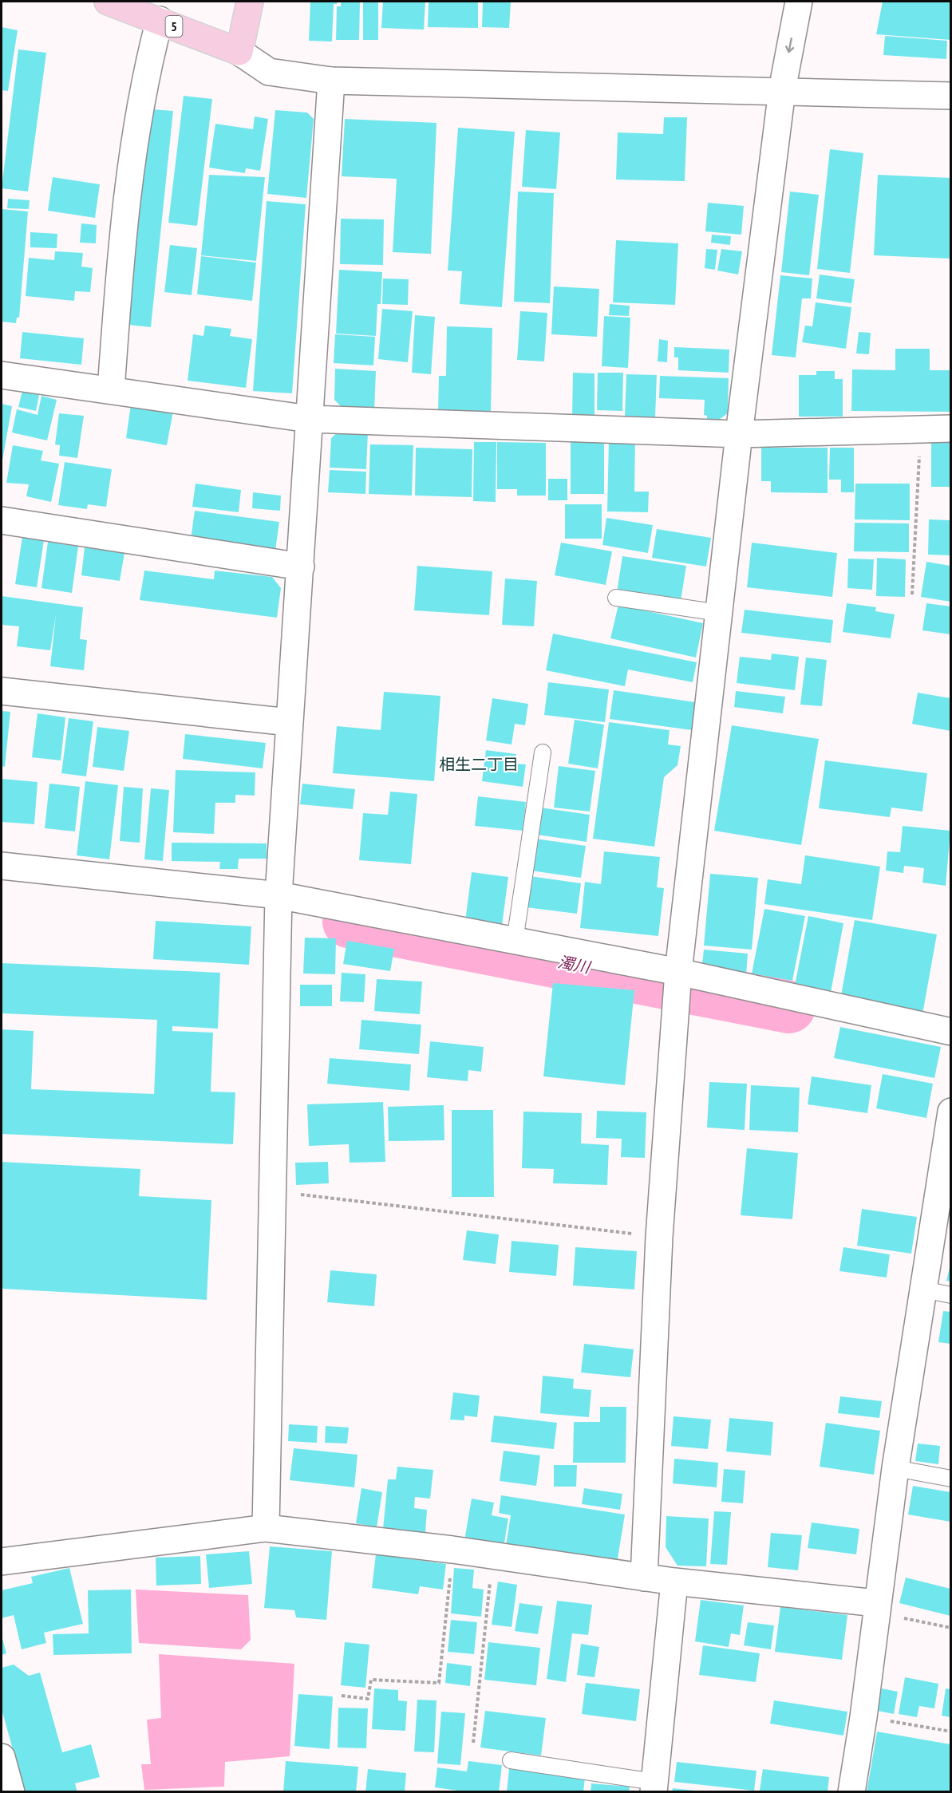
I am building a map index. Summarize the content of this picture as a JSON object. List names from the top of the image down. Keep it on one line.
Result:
{"streets":{"main road":["5"]},"districts":["相生二丁目"],"water":["濁川"]}
